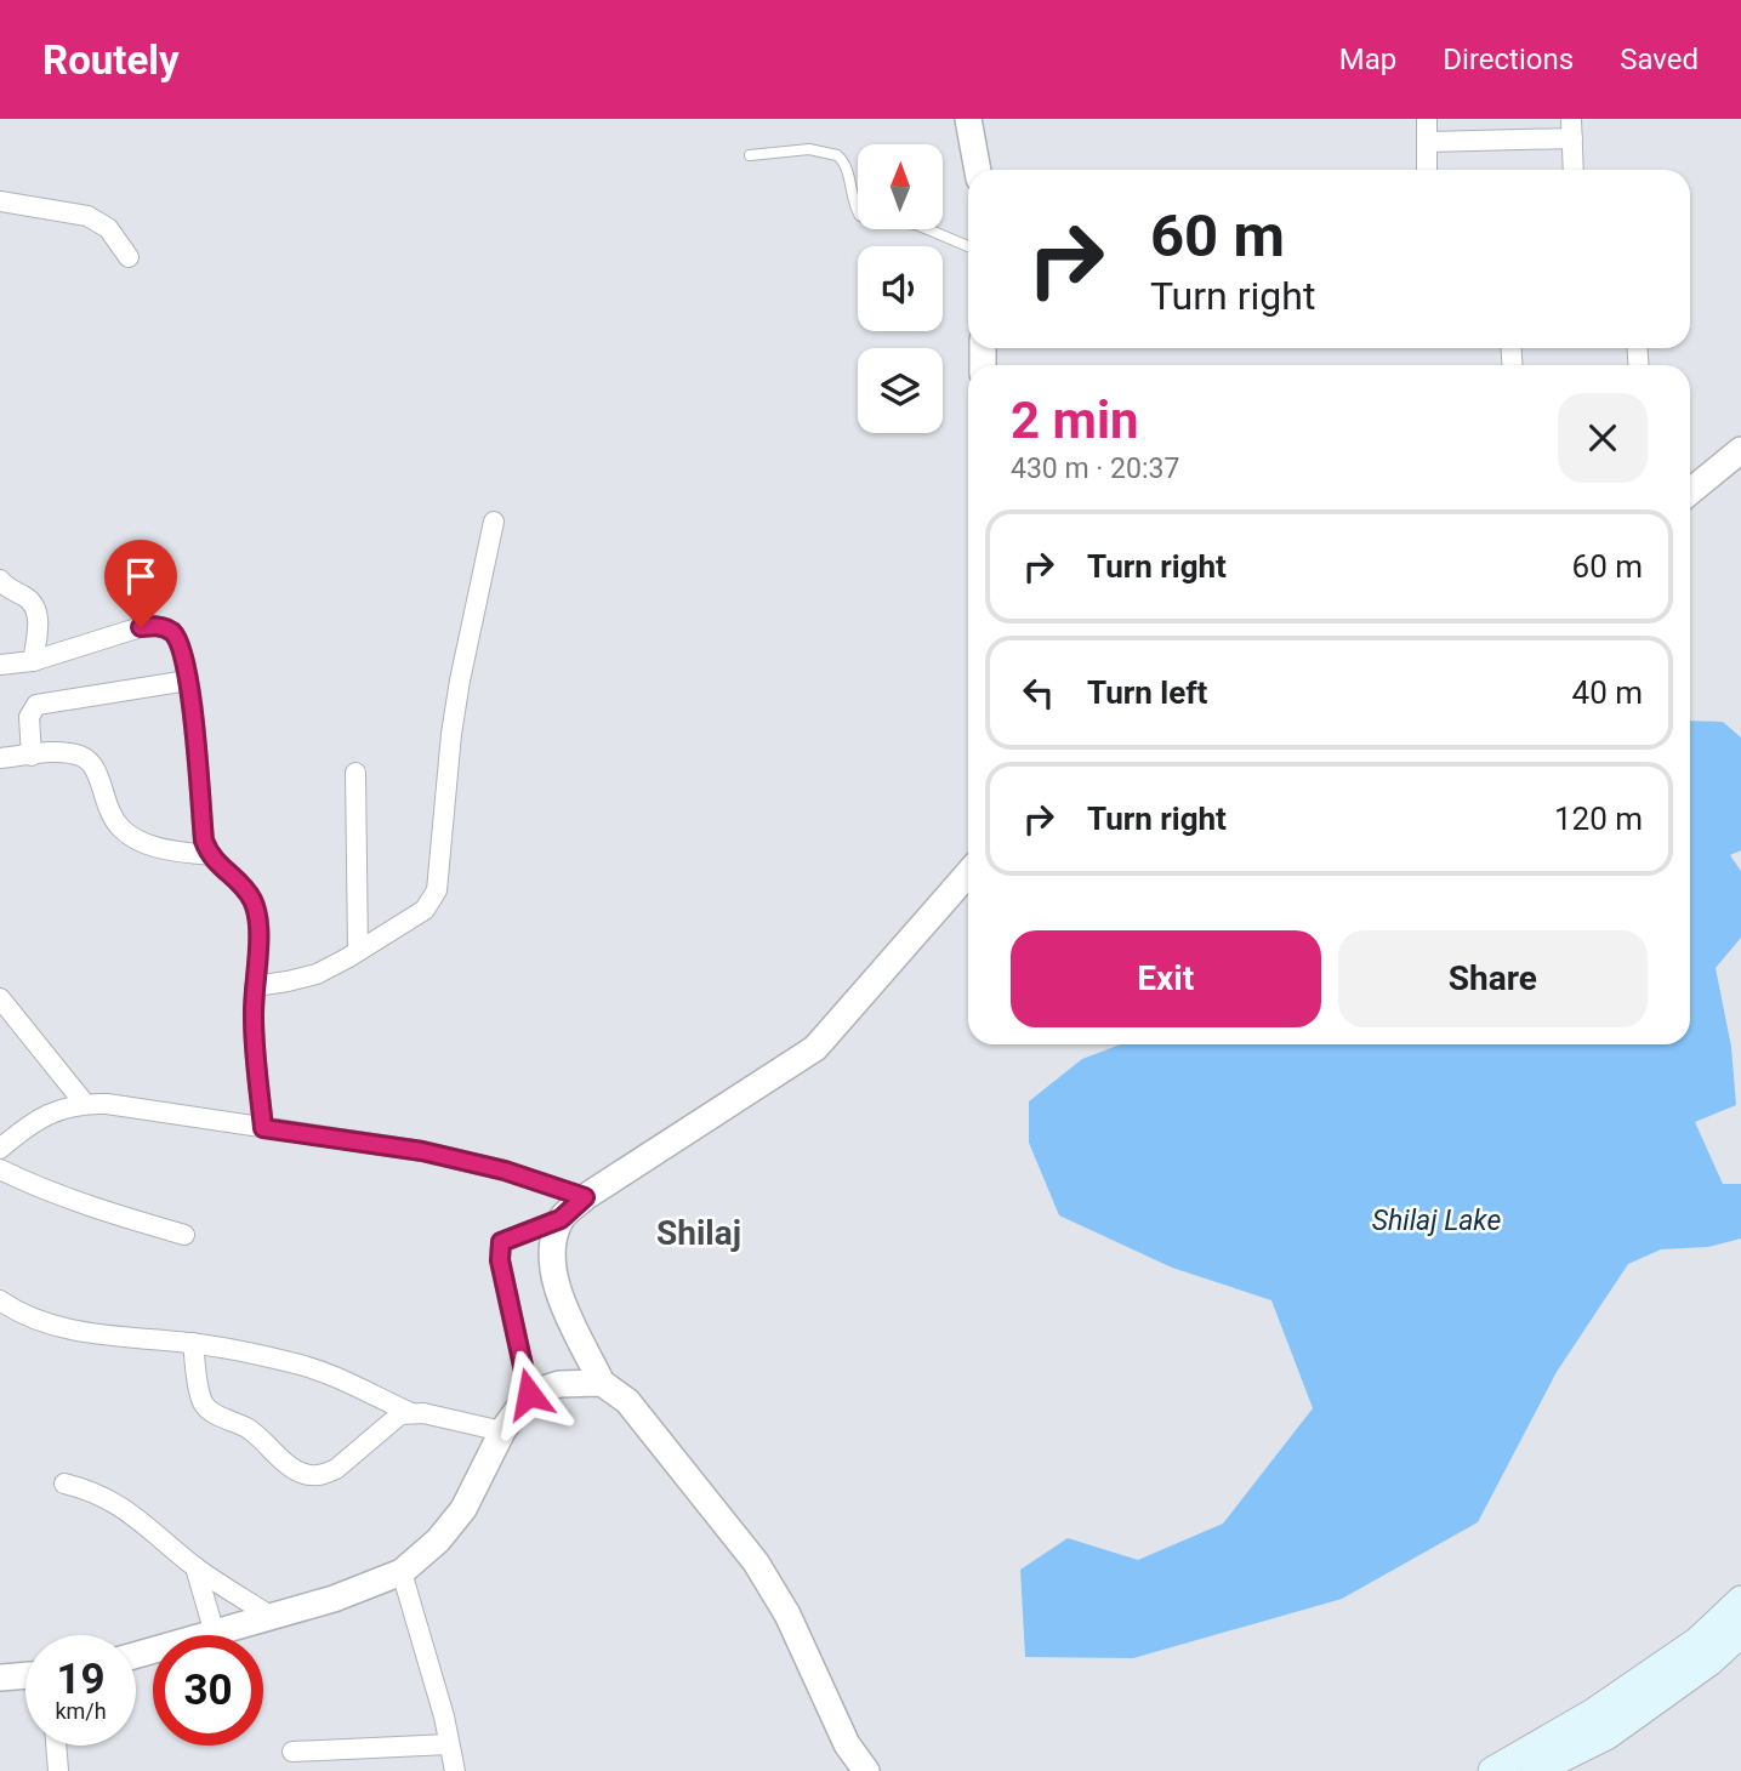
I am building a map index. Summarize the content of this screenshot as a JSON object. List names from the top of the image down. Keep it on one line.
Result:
{"districts":["Shilaj"],"water":["Shilaj Lake"],"north":"top","page":{"header":"Routely","nav":["Map","Directions","Saved"],"turn":["60 m","Turn right"],"heading":["2 min","430 m · 20:37"],"list":[{"name":"Turn right","value":"60 m"},{"name":"Turn left","value":"40 m"},{"name":"Turn right","value":"120 m"}],"buttons":["Exit","Share"],"speed":"19 km/h","limit":"30"}}
